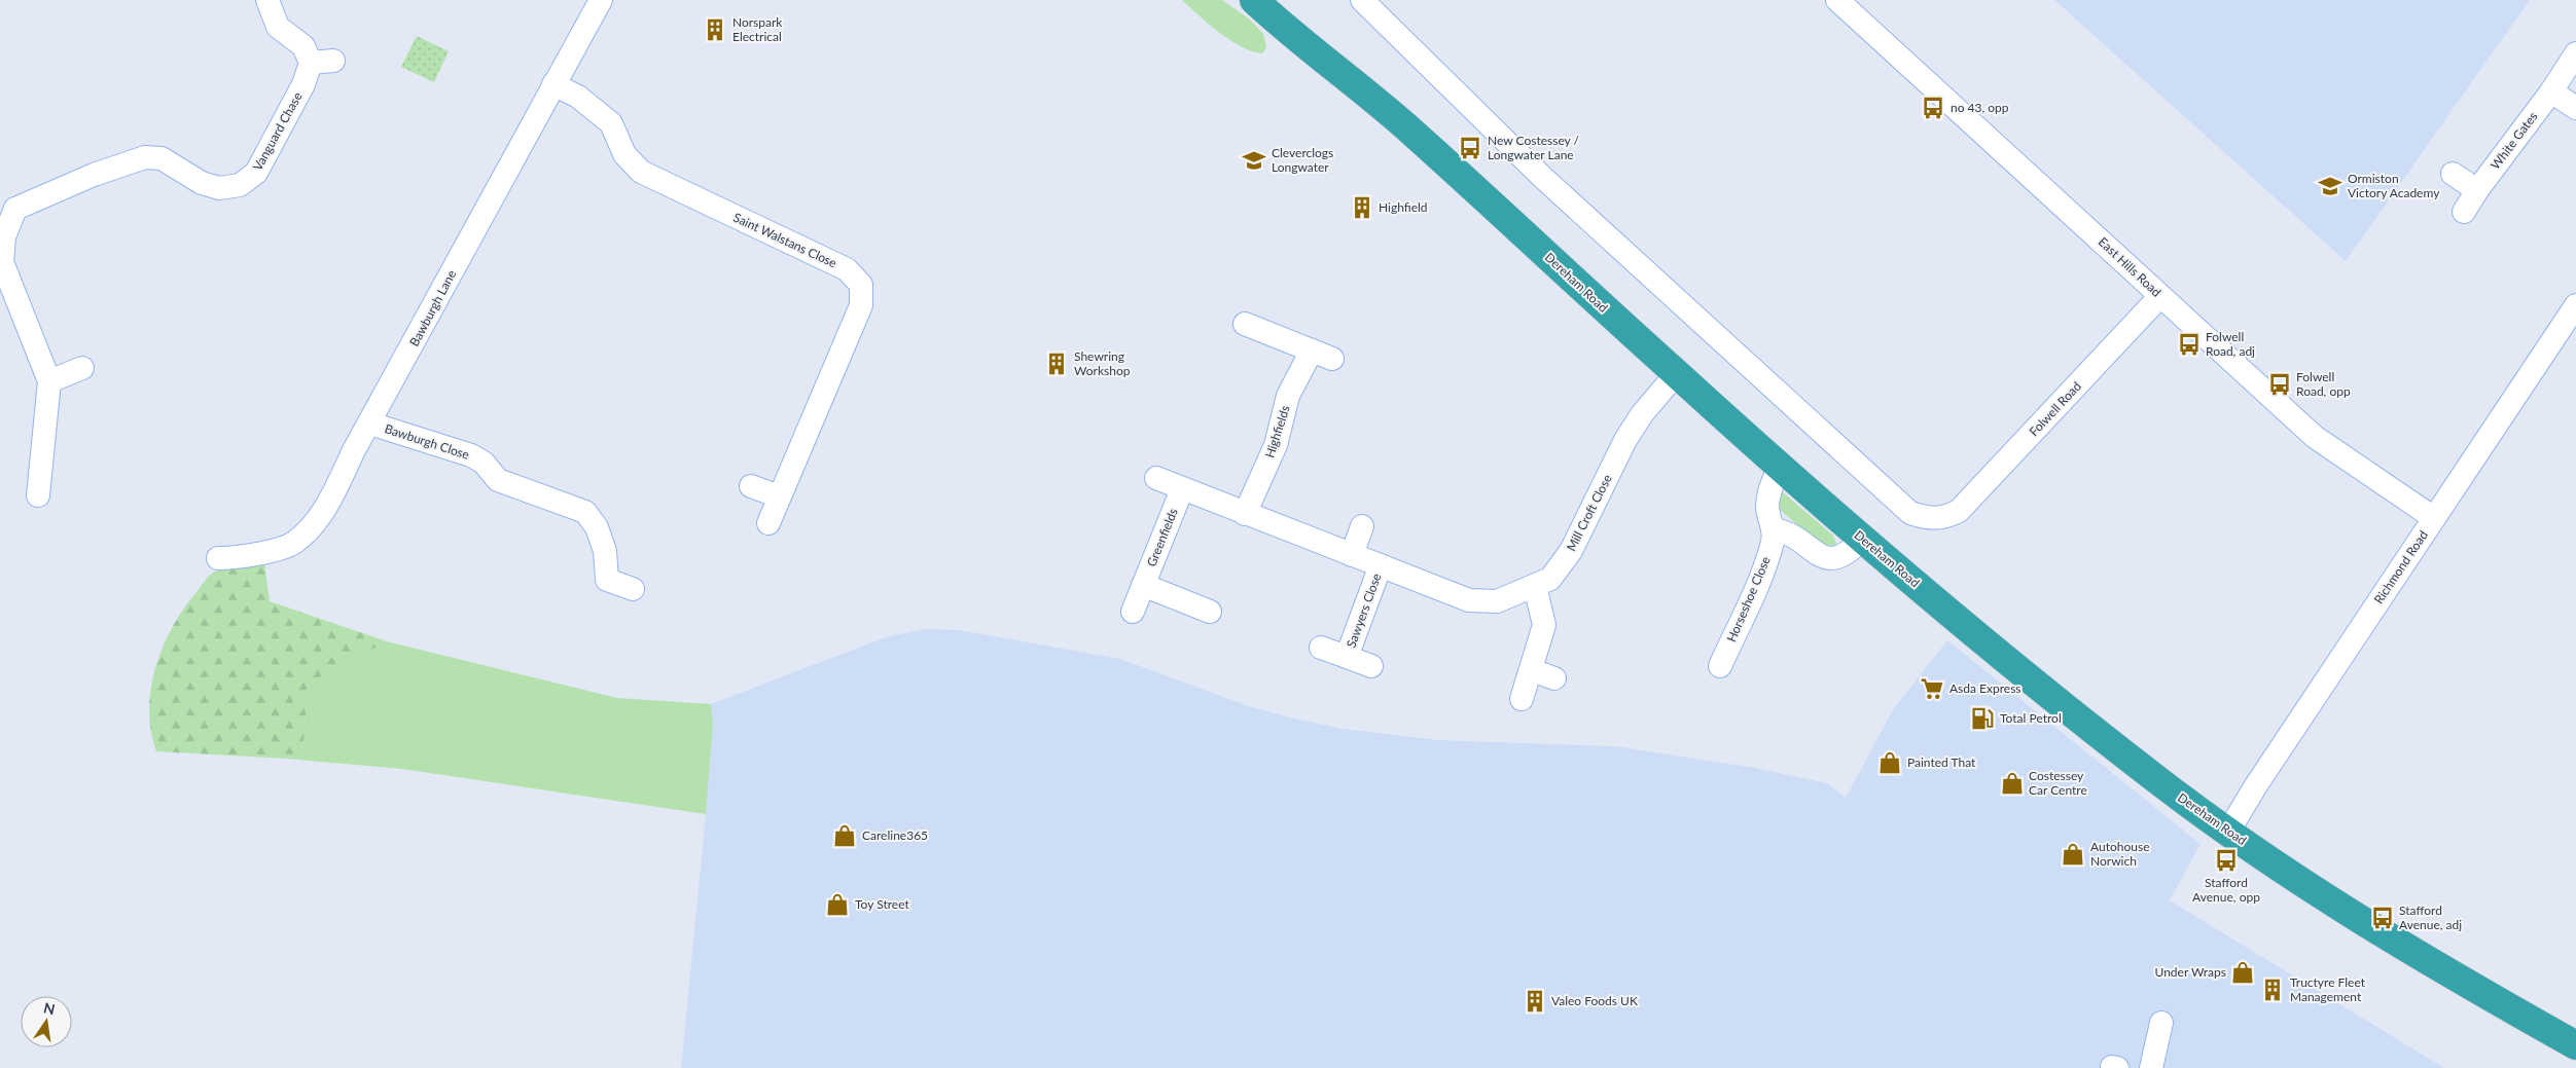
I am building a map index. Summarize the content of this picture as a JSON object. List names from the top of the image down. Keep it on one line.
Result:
{"streets":{"highway":["Dereham Road"],"street":["Vanguard Chase","White Gates","Saint Walstans Close","East Hills Road","Bawburgh Lane","Folwell Road","Highfields","Bawburgh Close","Mill Croft Close","Greenfields","Richmond Road","Horseshoe Close","Sawyers Close"]},"crossings":[["Saint Walstans Close","Bawburgh Lane"],["East Hills Road","Folwell Road"],["East Hills Road","Richmond Road"],["Dereham Road","Mill Croft Close"],["Dereham Road","Richmond Road"],["Dereham Road","Horseshoe Close"],["Bawburgh Lane","Bawburgh Close"],["Highfields","Mill Croft Close"],["Mill Croft Close","Greenfields"],["Mill Croft Close","Sawyers Close"]],"places":{"building":["Norspark Electrical","Highfield","Shewring Workshop","Tructyre Fleet Management","Valeo Foods UK"],"bus stop":["no 43, opp","New Costessey / Longwater Lane","Folwell Road, adj","Folwell Road, opp","Stafford Avenue, opp","Stafford Avenue, adj"],"school or university":["Cleverclogs Longwater","Ormiston Victory Academy"],"supermarket":["Asda Express"],"fuel station":["Total Petrol"],"shop":["Painted That","Costessey Car Centre","Careline365","Autohouse Norwich","Toy Street","Under Wraps"]},"north":"top"}
